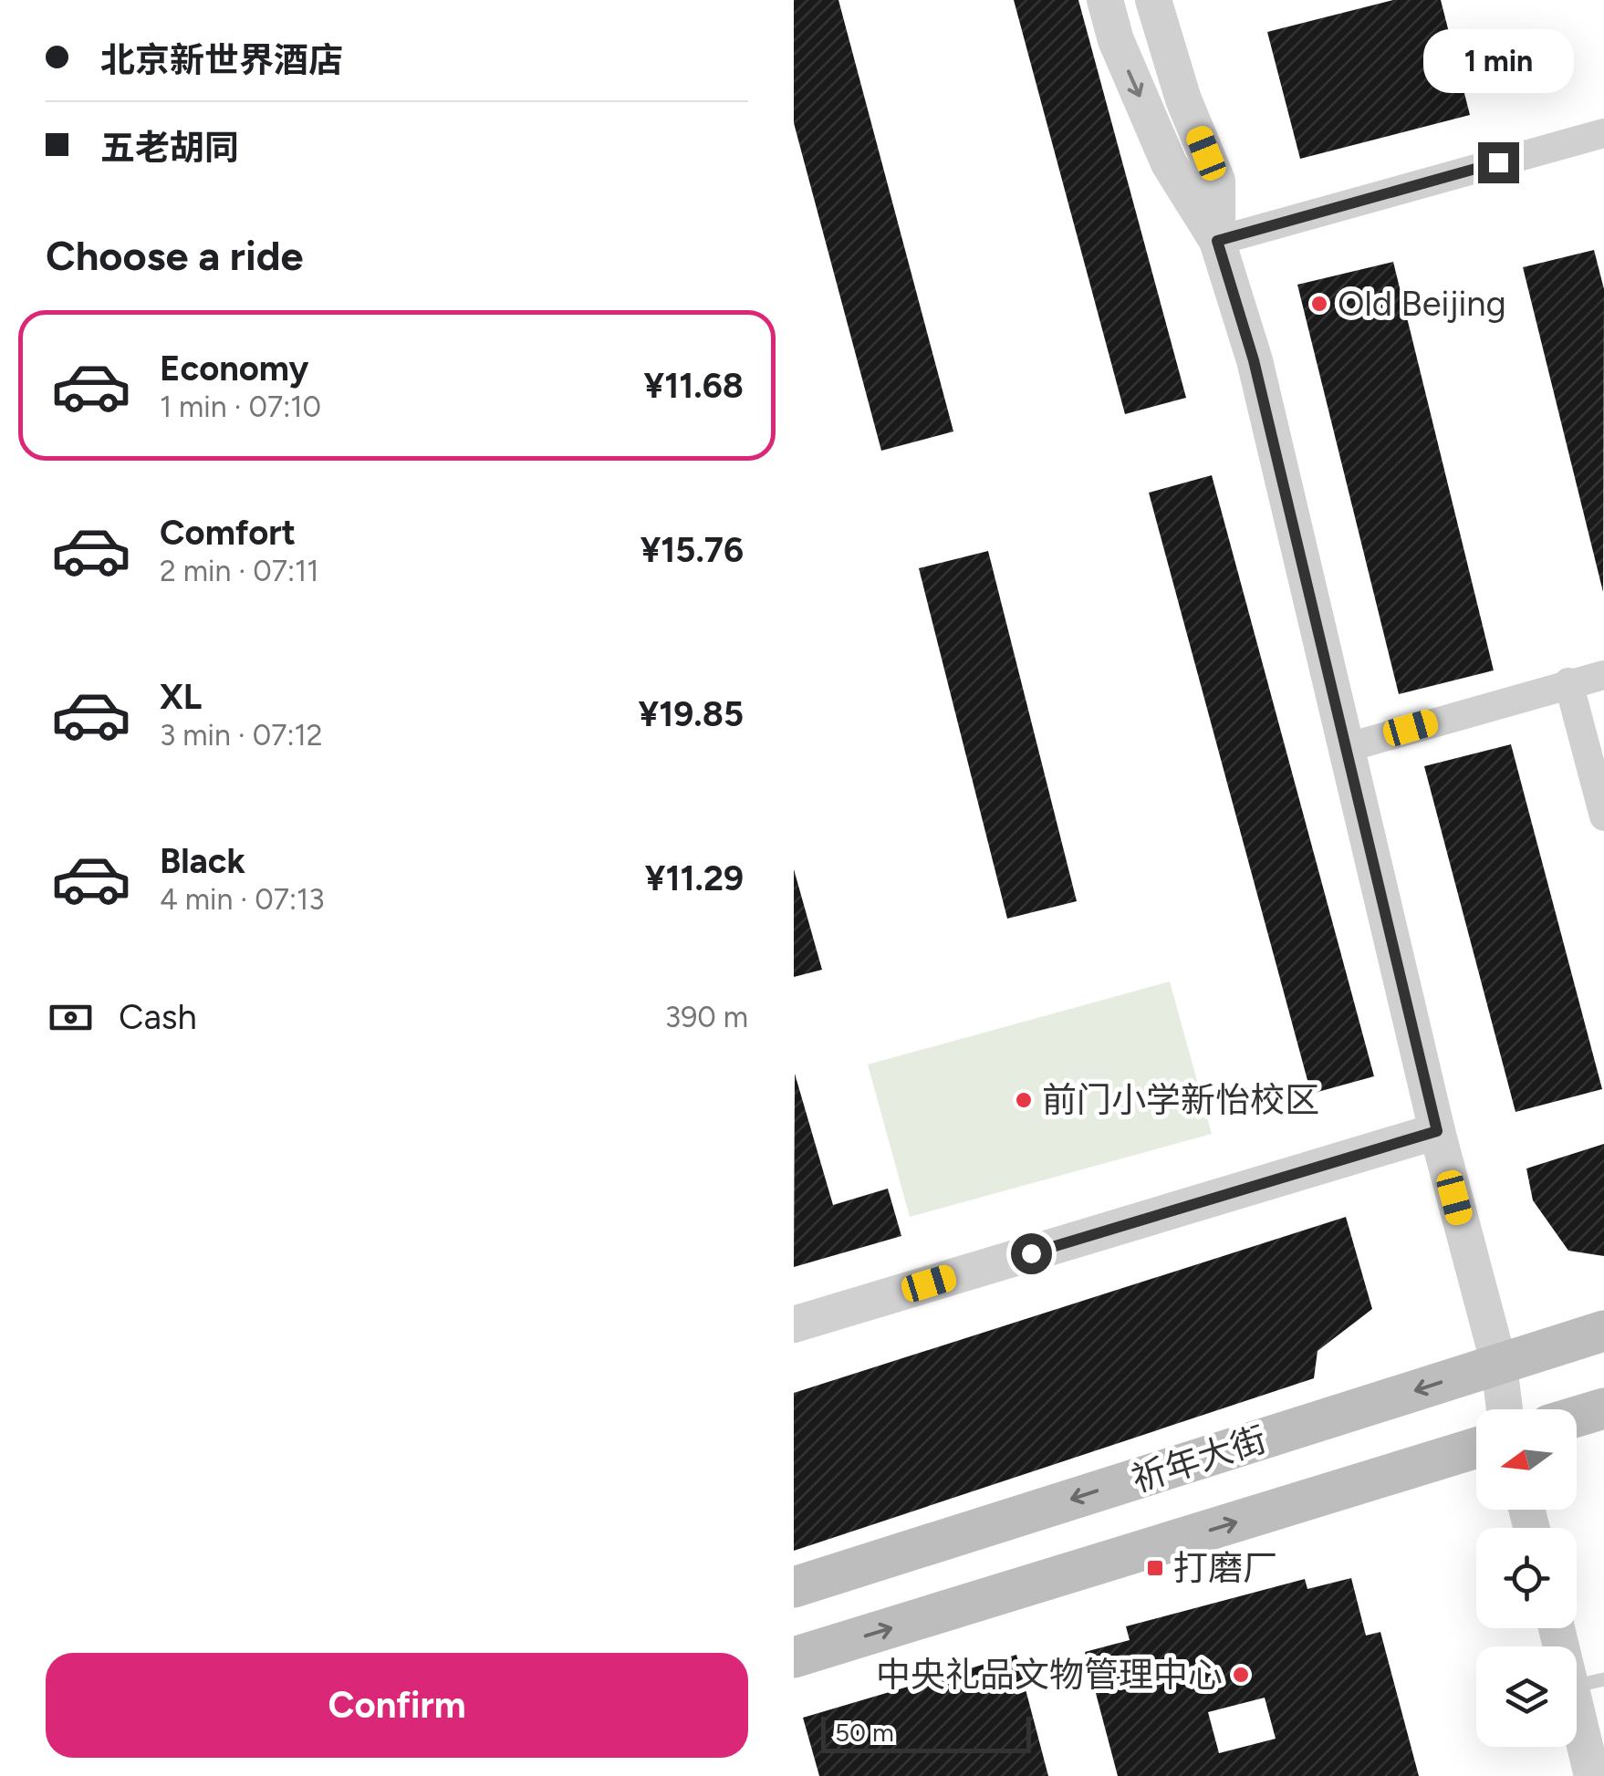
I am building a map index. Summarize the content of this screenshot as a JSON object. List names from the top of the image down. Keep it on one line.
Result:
{"streets":{"main road":["祈年大街"]},"places":{"other":["Old Beijing","前门小学新怡校区","中央礼品文物管理中心"],"transit":["打磨厂"]},"scale_bar":"50 m","north":"left","page":{"banner":["北京新世界酒店","五老胡同"],"bubble":"1 min","heading":"Choose a ride","list":[{"name":"Economy","note":"1 min · 07:10","value":"¥11.68"},{"name":"Comfort","note":"2 min · 07:11","value":"¥15.76"},{"name":"XL","note":"3 min · 07:12","value":"¥19.85"},{"name":"Black","note":"4 min · 07:13","value":"¥11.29"}],"pay":["Cash","390 m"],"buttons":"Confirm","scale":"50 m"}}
